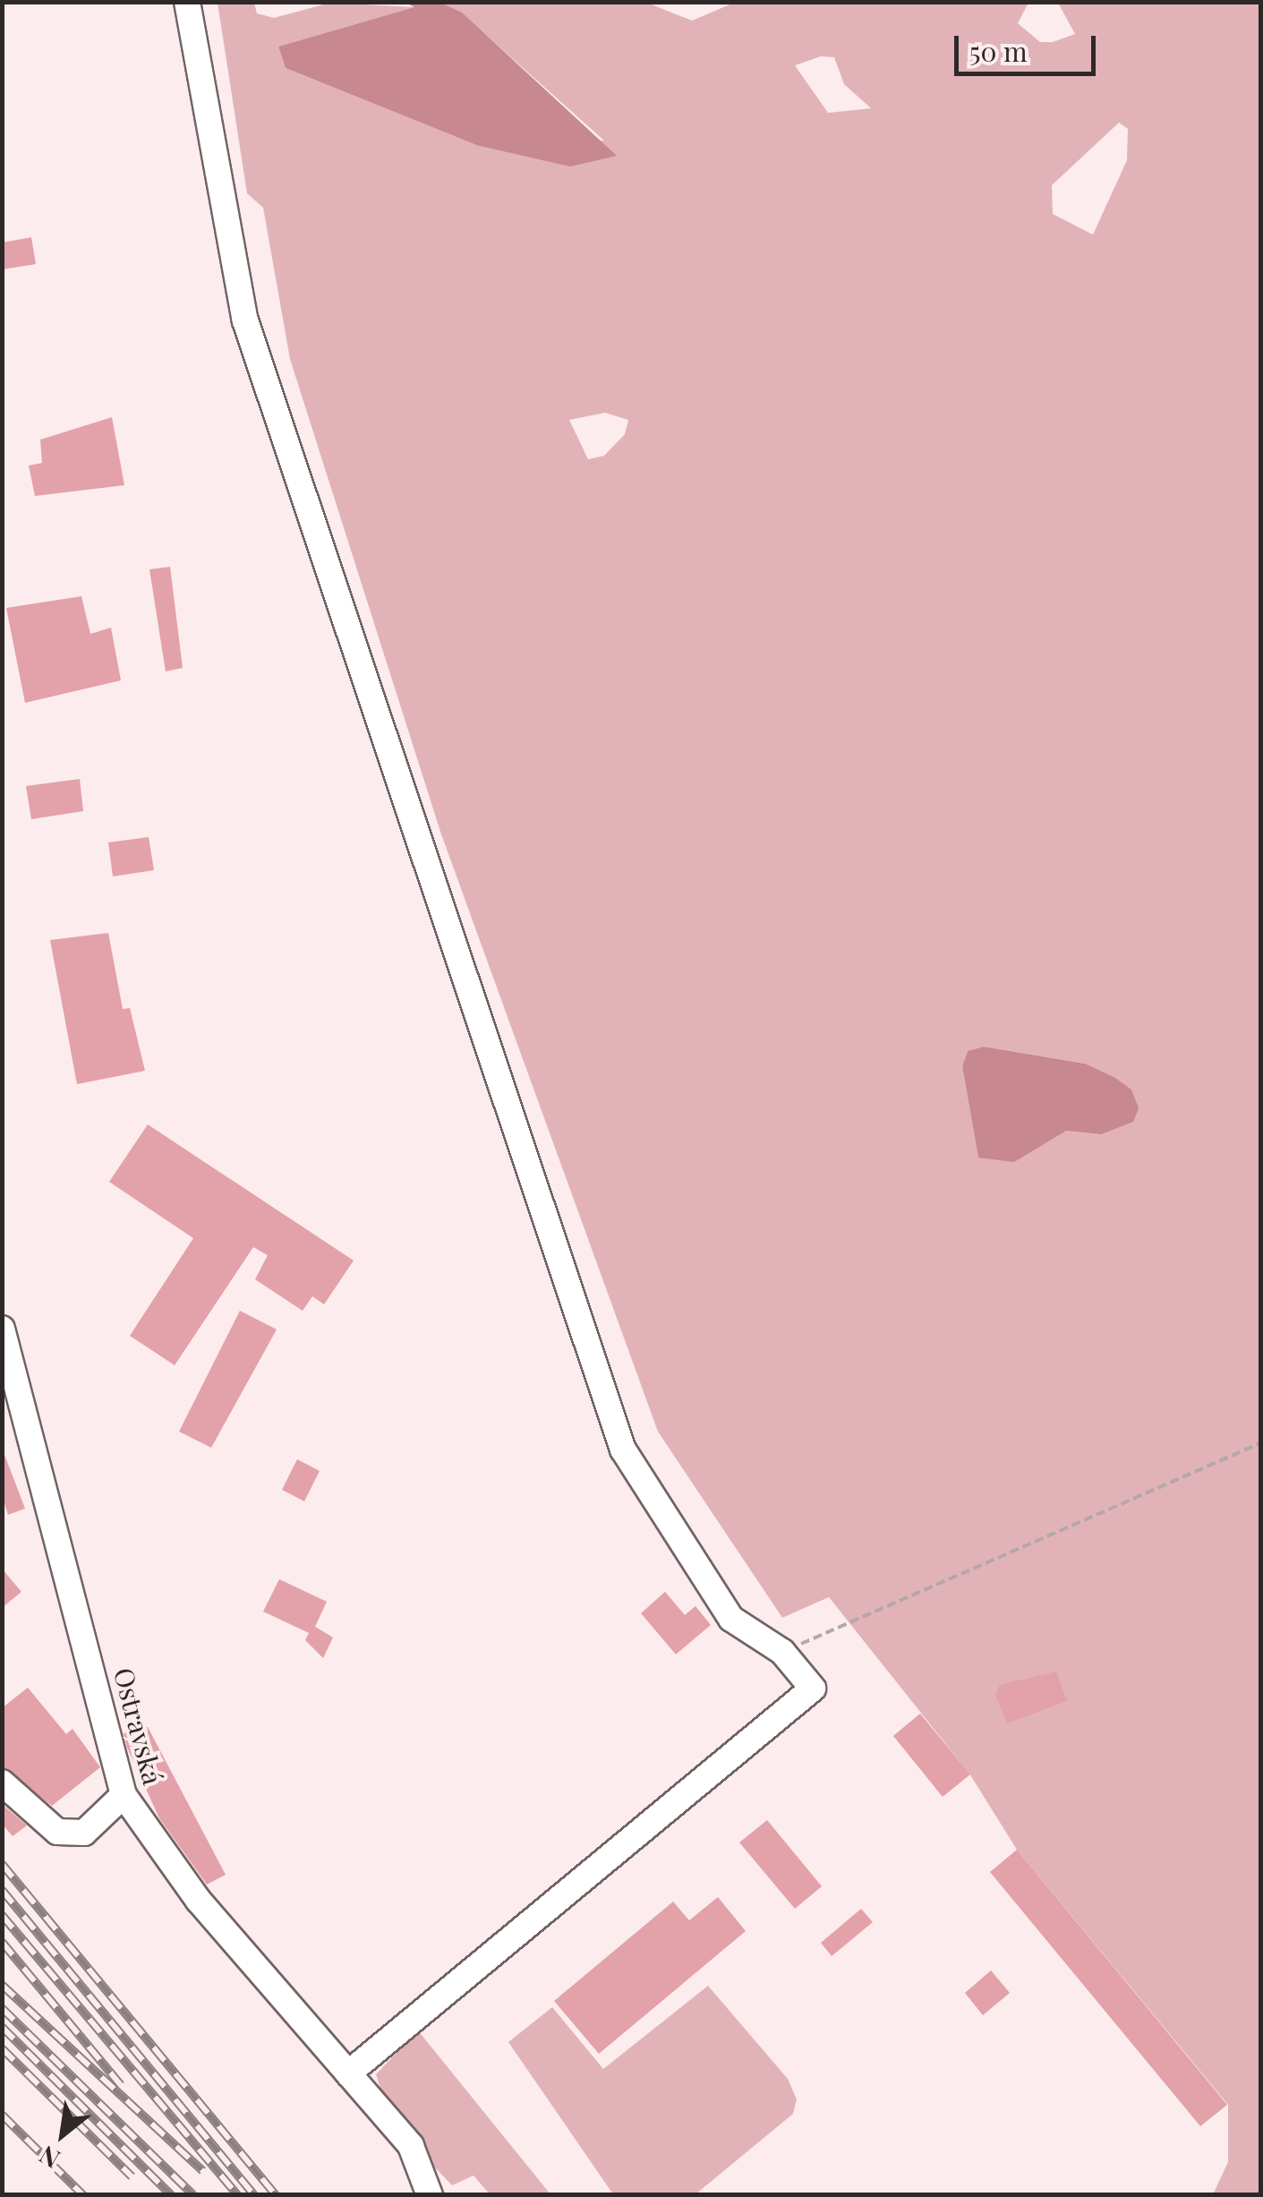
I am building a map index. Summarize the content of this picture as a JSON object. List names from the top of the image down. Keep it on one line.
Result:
{"streets":{"street":["Ostravská"]},"scale_bar":"50 m","north":"bottom left"}
